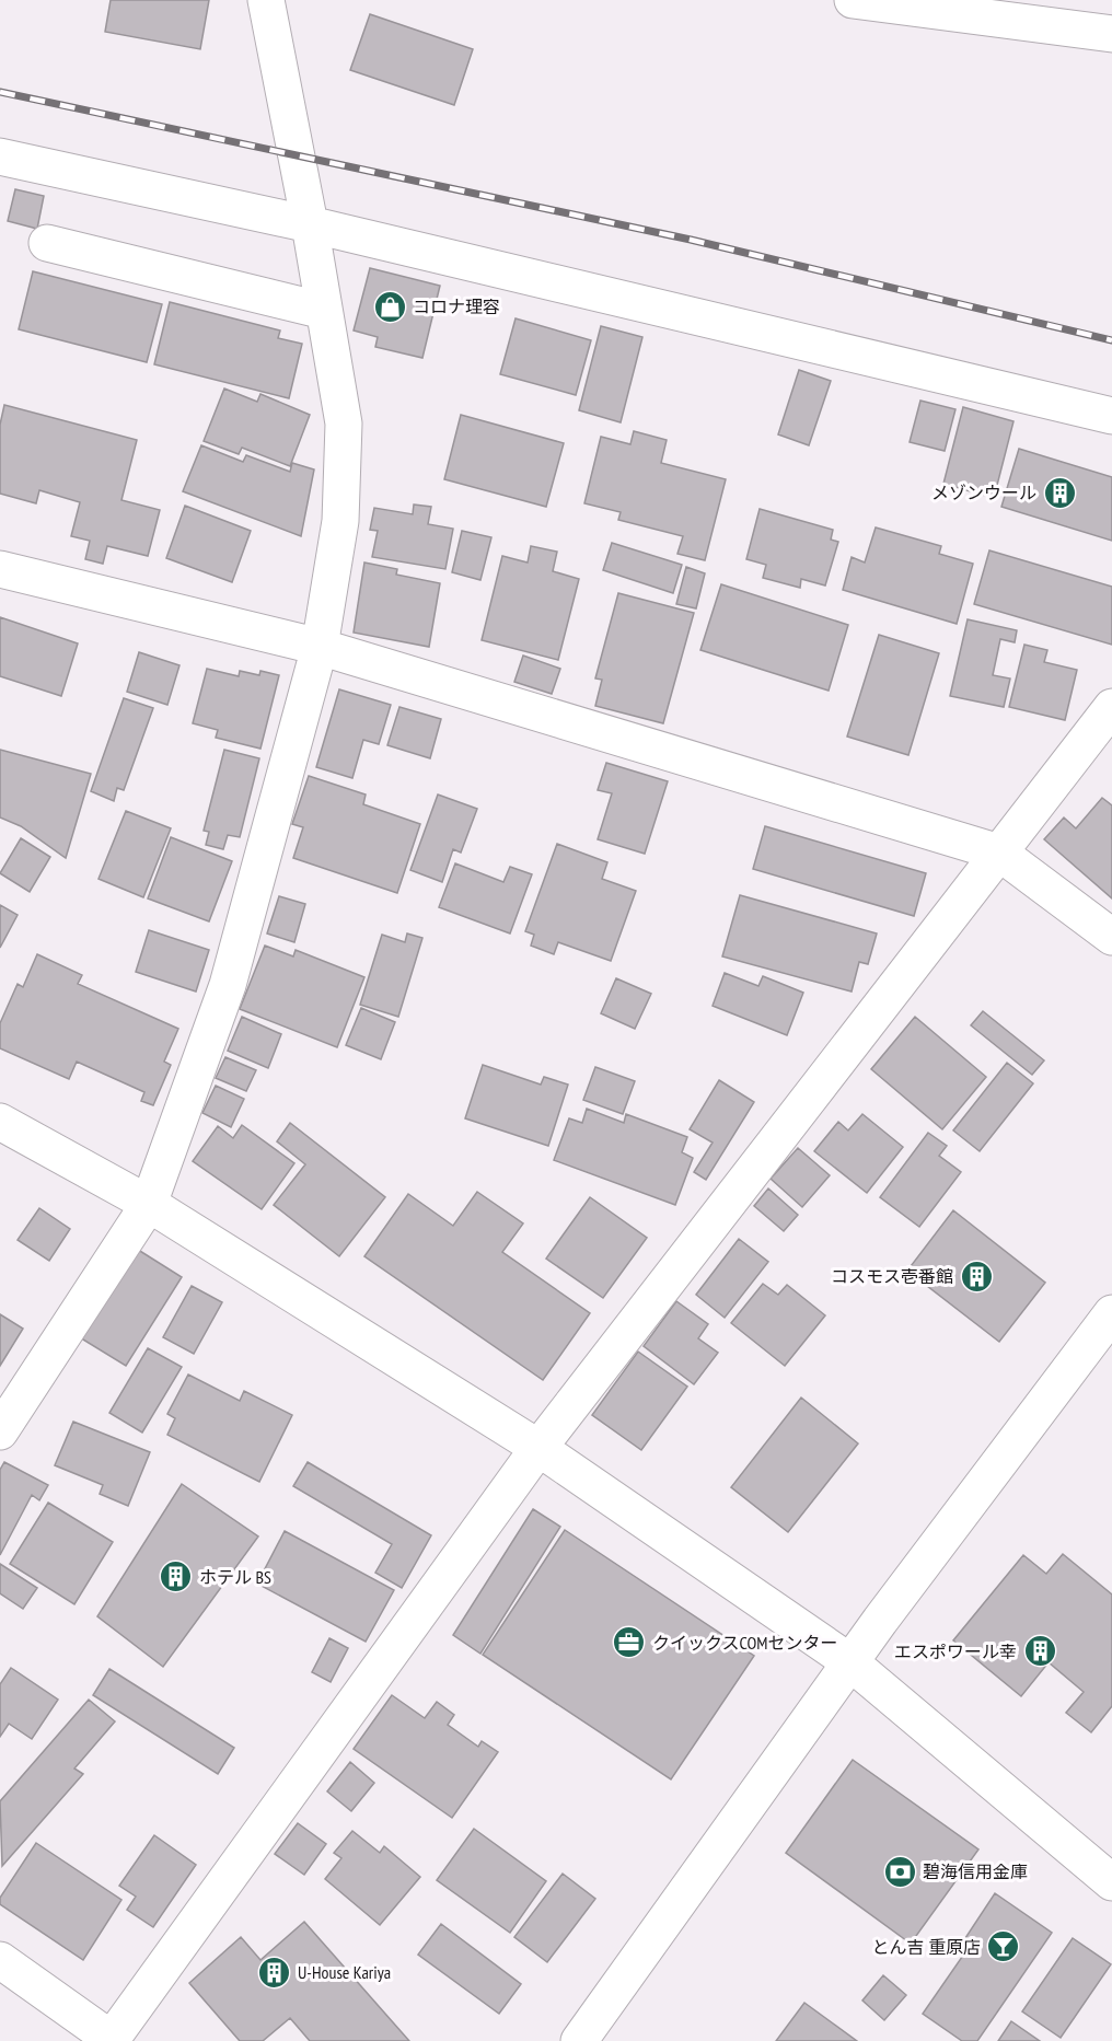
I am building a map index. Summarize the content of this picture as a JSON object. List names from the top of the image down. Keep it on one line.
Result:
{"places":{"shop":["コロナ理容"],"building":["メゾンウール","コスモス壱番館","ホテル BS","エスポワール幸","U-House Kariya"],"office":["クイックスCOMセンター"],"bank":["碧海信用金庫"],"bar":["とん吉 重原店"]}}
